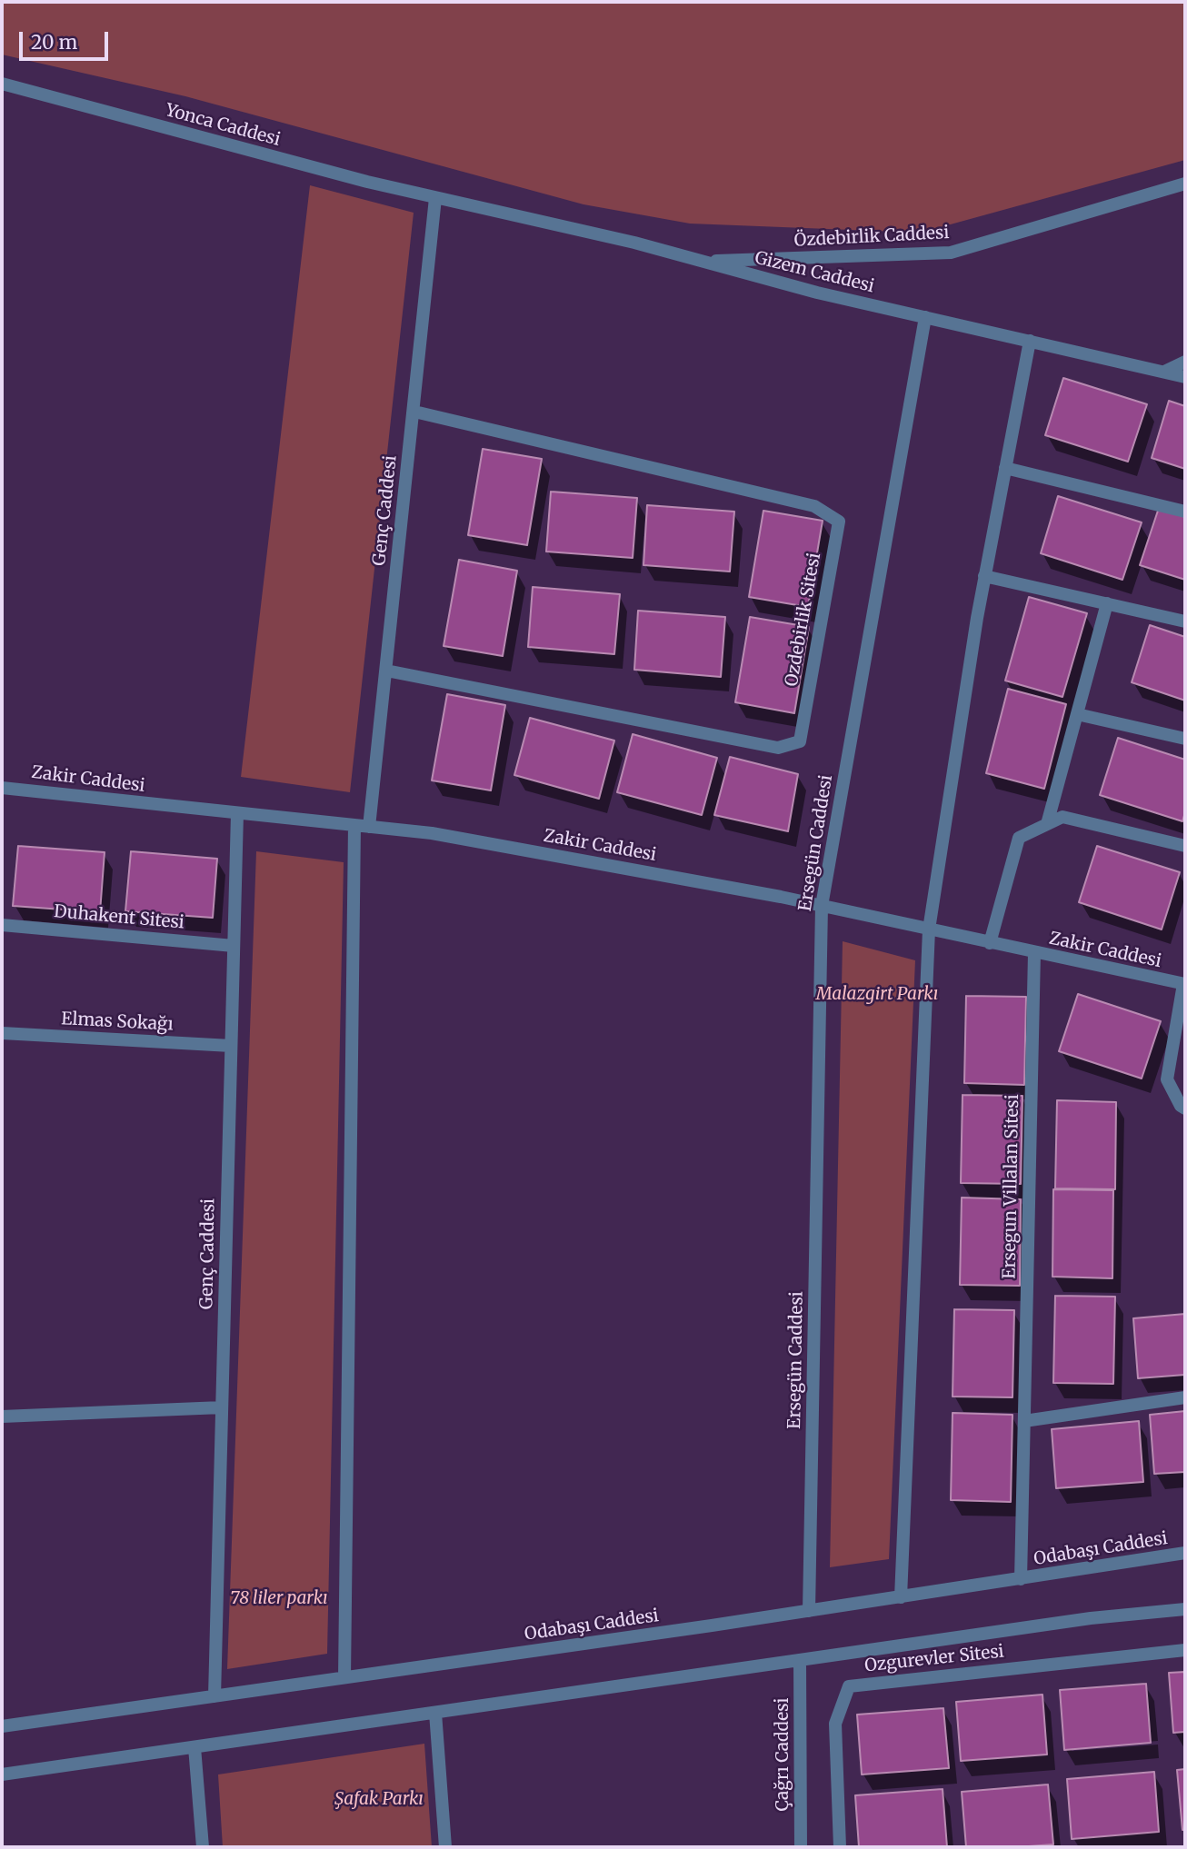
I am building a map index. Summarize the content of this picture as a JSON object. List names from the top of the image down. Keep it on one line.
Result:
{"streets":{"street":["Yonca Caddesi","Özdebirlik Caddesi","Gizem Caddesi","Genç Caddesi","Ozdebirlik Sitesi","Zakir Caddesi","Ersegün Caddesi","Duhakent Sitesi","Elmas Sokağı","Ersegun Villalan Sitesi","Odabaşı Caddesi","Ozgurevler Sitesi","Çağrı Caddesi"]},"crossings":[["Yonca Caddesi","Gizem Caddesi"],["Yonca Caddesi","Genç Caddesi"],["Özdebirlik Caddesi","Gizem Caddesi"],["Gizem Caddesi","Genç Caddesi"],["Gizem Caddesi","Ersegün Caddesi"],["Genç Caddesi","Ozdebirlik Sitesi"],["Genç Caddesi","Zakir Caddesi"],["Genç Caddesi","Duhakent Sitesi"],["Genç Caddesi","Elmas Sokağı"],["Genç Caddesi","Odabaşı Caddesi"],["Zakir Caddesi","Ersegün Caddesi"],["Zakir Caddesi","Ersegun Villalan Sitesi"],["Ersegün Caddesi","Odabaşı Caddesi"],["Ersegun Villalan Sitesi","Odabaşı Caddesi"]],"parks":["Malazgirt Parkı","78 liler parkı","Şafak Parkı"],"scale_bar":"20 m"}
